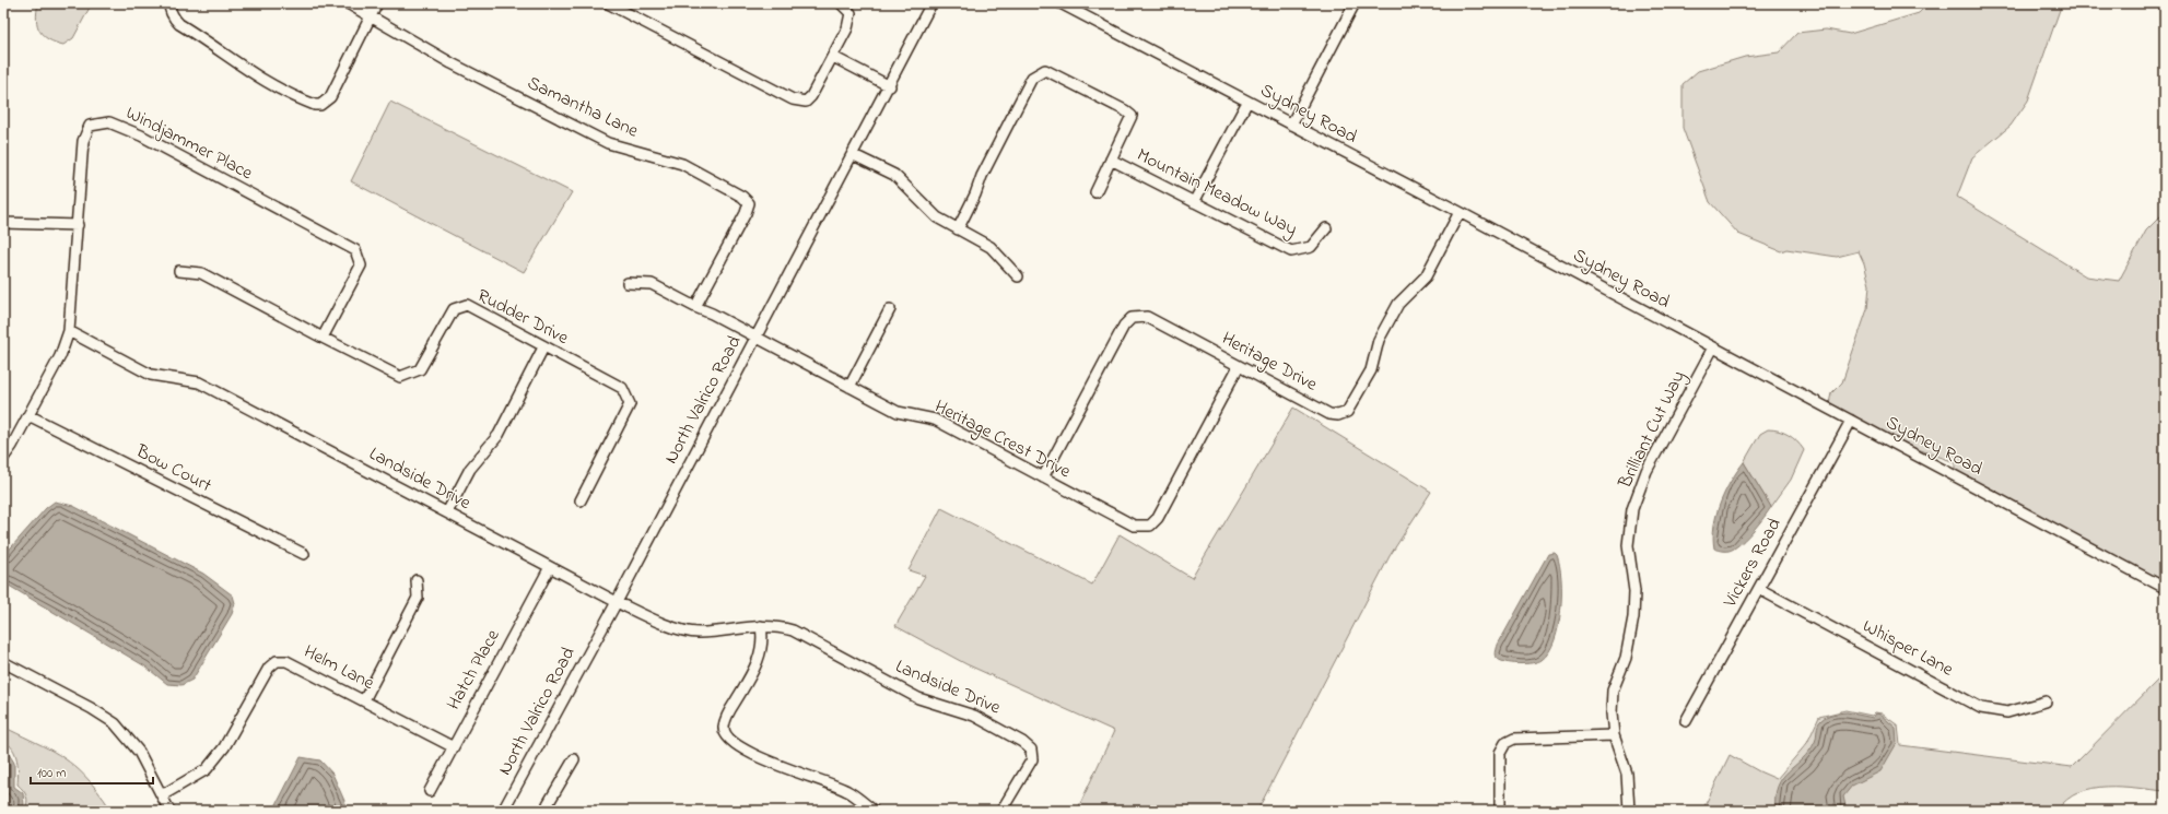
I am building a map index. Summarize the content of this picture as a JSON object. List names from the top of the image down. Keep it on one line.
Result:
{"streets":{"street":["Samantha Lane","Sydney Road","Windjammer Place","Mountain Meadow Way","Rudder Drive","Heritage Drive","North Valrico Road","Brilliant Cut Way","Heritage Crest Drive","Bow Court","Landside Drive","Vickers Road","Whisper Lane","Helm Lane","Hatch Place"]},"crossings":[["Samantha Lane","Heritage Crest Drive"],["Sydney Road","Heritage Drive"],["Sydney Road","Brilliant Cut Way"],["Sydney Road","Vickers Road"],["Windjammer Place","Rudder Drive"],["Windjammer Place","Bow Court"],["Windjammer Place","Landside Drive"],["Heritage Drive","Heritage Crest Drive"],["North Valrico Road","Heritage Crest Drive"],["North Valrico Road","Landside Drive"],["Landside Drive","Hatch Place"],["Vickers Road","Whisper Lane"],["Helm Lane","Hatch Place"]],"scale_bar":"100 m"}
